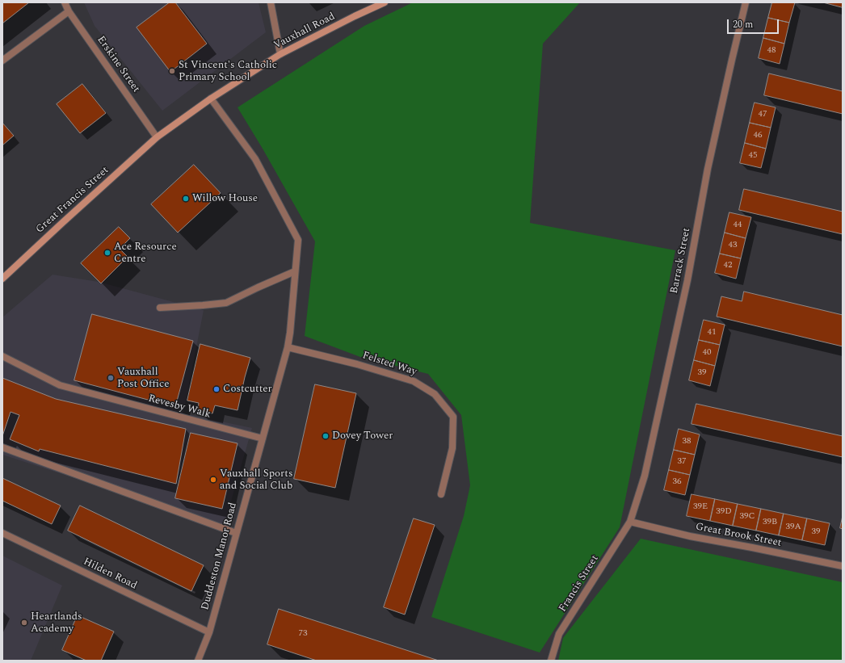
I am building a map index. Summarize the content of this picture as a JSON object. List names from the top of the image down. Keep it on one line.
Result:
{"streets":{"main road":["Vauxhall Road","Great Francis Street"],"street":["Erskine Street","Barrack Street","Felsted Way","Revesby Walk","Great Brook Street","Duddeston Manor Road","Hilden Road","Francis Street"]},"crossings":[["Vauxhall Road","Erskine Street"],["Vauxhall Road","Great Francis Street"],["Vauxhall Road","Duddeston Manor Road"],["Erskine Street","Great Francis Street"],["Barrack Street","Great Brook Street"],["Barrack Street","Francis Street"],["Felsted Way","Duddeston Manor Road"],["Revesby Walk","Duddeston Manor Road"],["Great Brook Street","Francis Street"],["Duddeston Manor Road","Hilden Road"]],"places":["St Vincent's Catholic Primary School","Willow House","Ace Resource Centre","Vauxhall Post Office","Costcutter","Dovey Tower","Vauxhall Sports and Social Club","Heartlands Academy"],"house_numbers":["48","47","46","45","44","43","42","41","40","39","38","37","36","39E","39D","39C","39B","39A","39","73"],"scale_bar":"20 m"}
